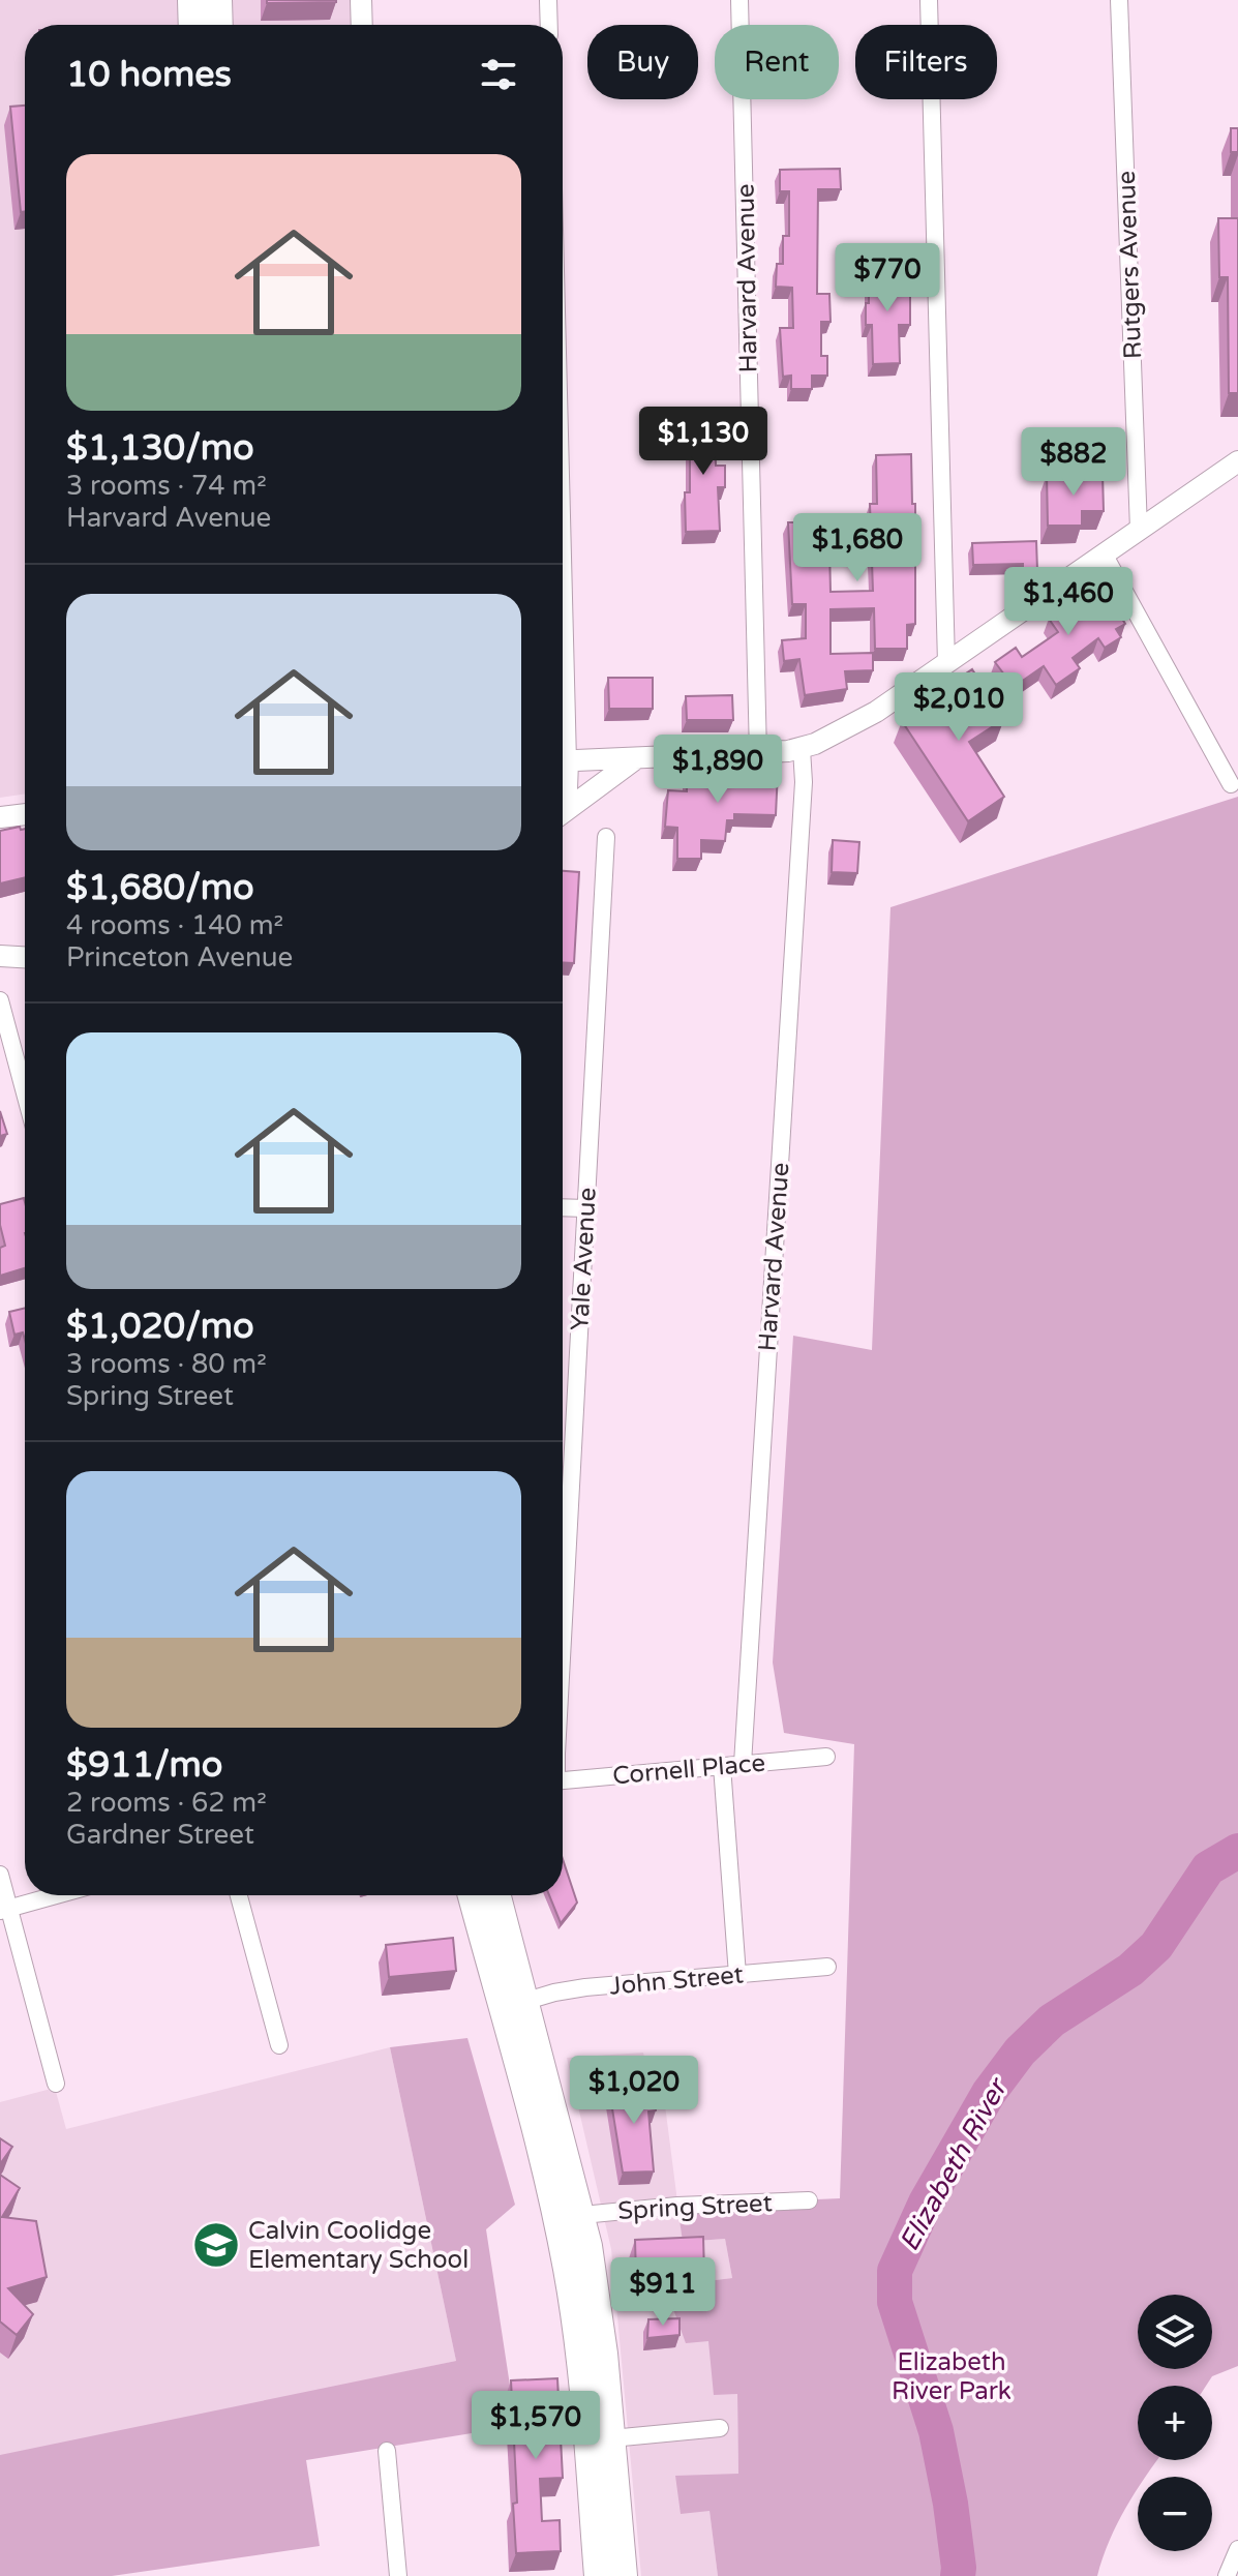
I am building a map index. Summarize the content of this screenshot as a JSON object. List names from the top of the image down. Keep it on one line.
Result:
{"streets":{"street":["Rutgers Avenue","Harvard Avenue","Yale Avenue","Cornell Place","John Street","Spring Street"]},"crossings":[["Harvard Avenue","Cornell Place"]],"water":["Elizabeth River"],"parks":["Elizabeth River Park"],"places":{"school or university":["Calvin Coolidge Elementary School"]},"page":{"chip":["Buy","Rent","Filters"],"heading":"10 homes","list":[{"name":"$1,130/mo","note":"3 rooms · 74 m² · Harvard Avenue"},{"name":"$1,680/mo","note":"4 rooms · 140 m² · Princeton Avenue"},{"name":"$1,020/mo","note":"3 rooms · 80 m² · Spring Street"},{"name":"$911/mo","note":"2 rooms · 62 m² · Gardner Street"}],"price":["$770","$1,130","$882","$1,680","$1,460","$2,010","$1,890","$1,020","$911","$1,570"],"map_buttons":["+","−"]}}
